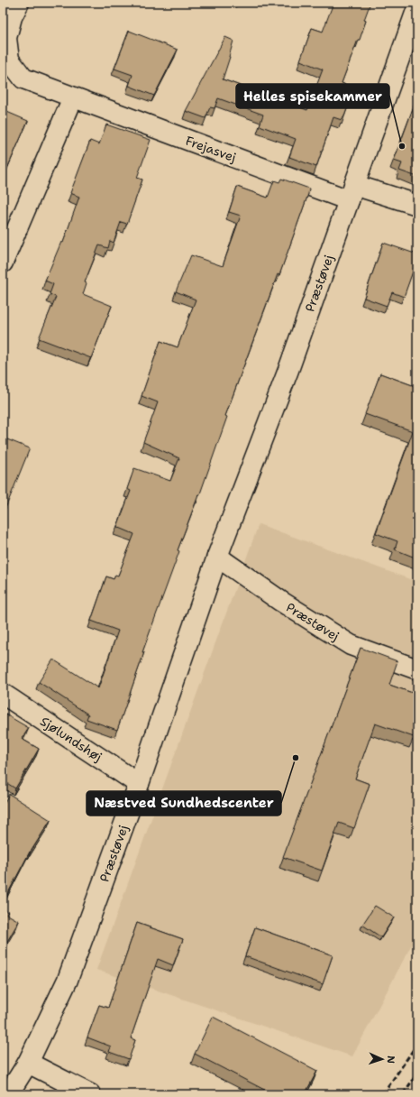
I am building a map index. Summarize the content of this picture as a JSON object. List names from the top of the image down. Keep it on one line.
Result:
{"streets":{"street":["Frejasvej","Præstøvej","Sjølundshøj"]},"crossings":[["Frejasvej","Præstøvej"],["Præstøvej","Sjølundshøj"]],"places":["Helles spisekammer","Næstved Sundhedscenter"],"north":"right"}
